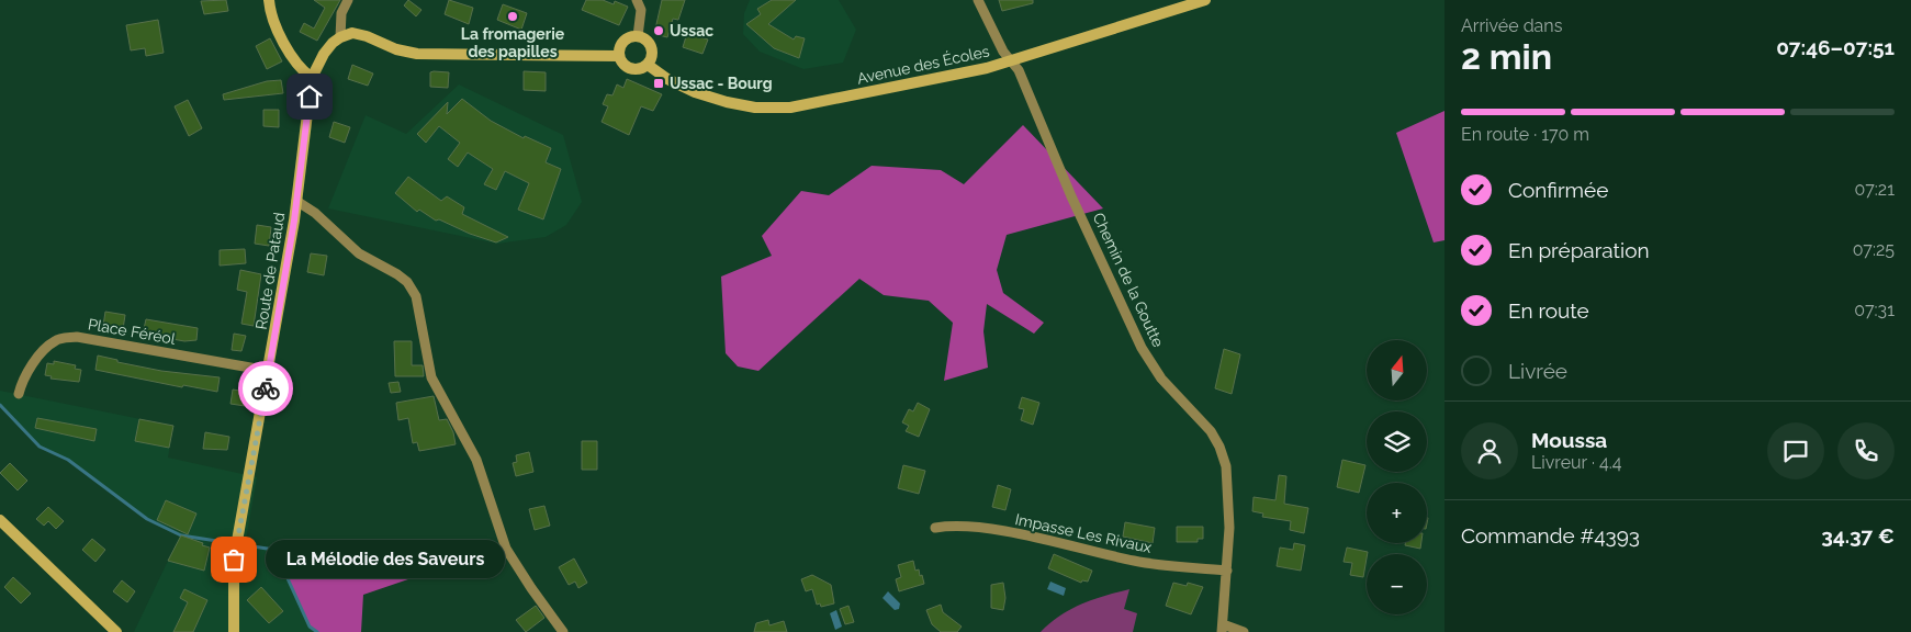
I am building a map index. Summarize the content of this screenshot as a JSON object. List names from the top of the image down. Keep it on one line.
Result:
{"streets":{"street":["Avenue des Écoles","Route de Pataud","Chemin de la Goutte","Place Féréol","Impasse Les Rivaux"]},"crossings":[["Avenue des Écoles","Chemin de la Goutte"],["Route de Pataud","Place Féréol"],["Chemin de la Goutte","Impasse Les Rivaux"]],"places":{"other":["La fromagerie des papilles","Ussac","La Mélodie des Saveurs"],"transit":["Ussac - Bourg"]},"north":"top","page":{"heading":["2 min","Arrivée dans","07:46–07:51"],"panel":["Moussa","Livreur · 4.4","Commande #4393","34.37 €"],"bar":"En route · 170 m","list":[["Confirmée","07:21"],["En préparation","07:25"],["En route","07:31"],"Livrée"],"map_buttons":["+","−"],"bubble":"La Mélodie des Saveurs"}}
